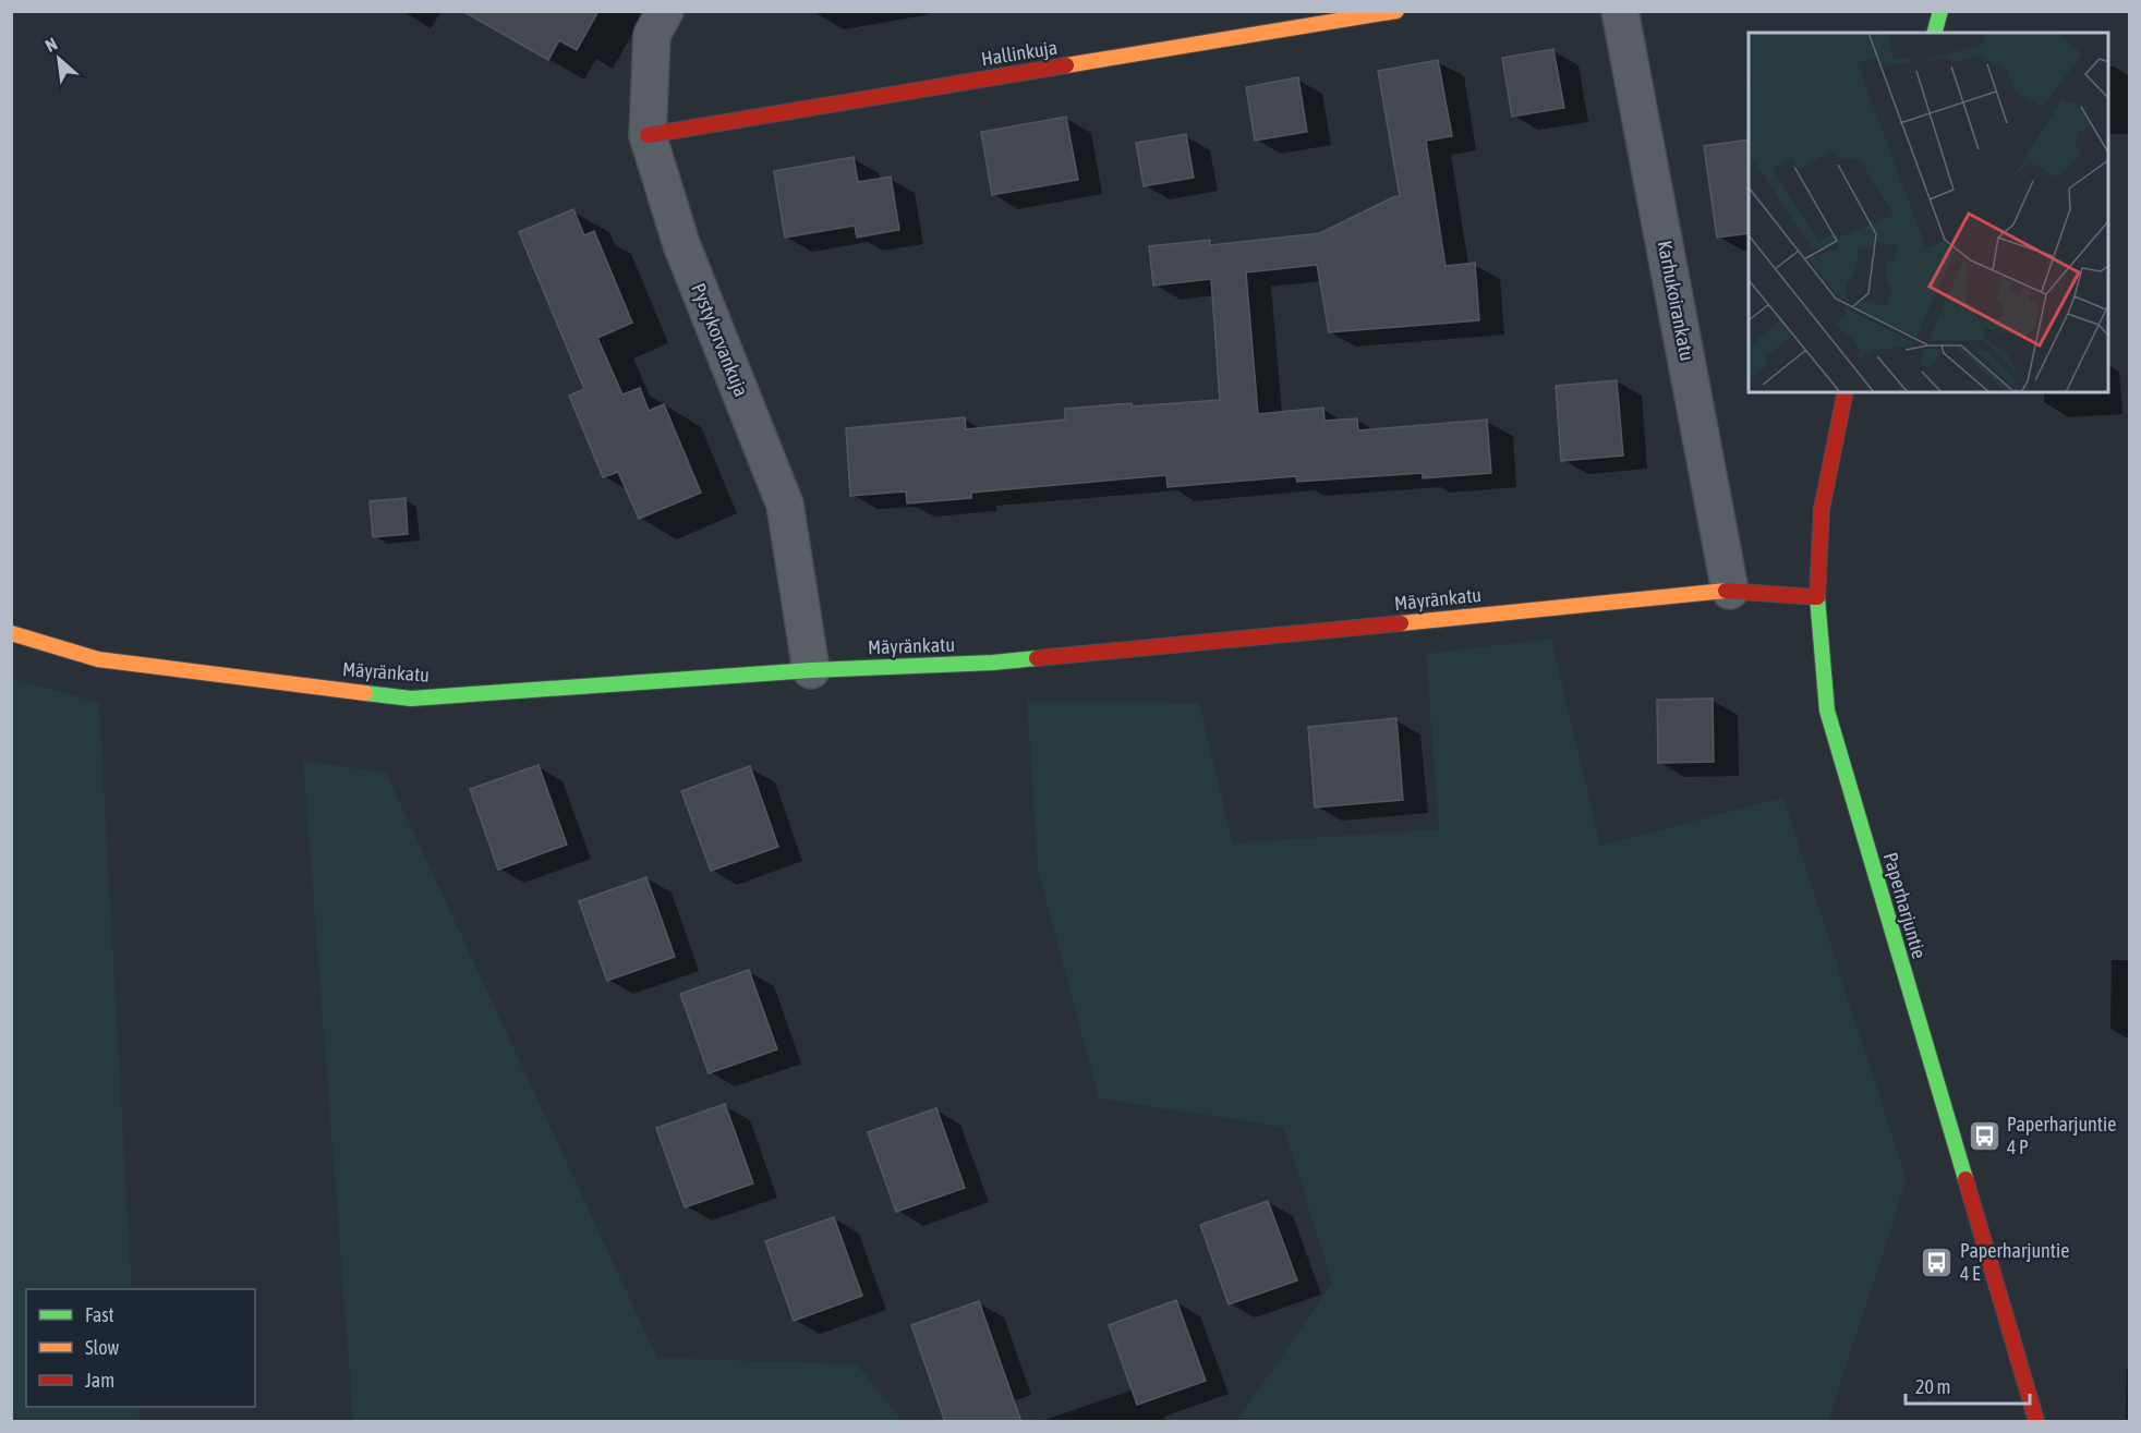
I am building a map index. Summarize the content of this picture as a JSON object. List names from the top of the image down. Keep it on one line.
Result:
{"streets":{"street":["Hallinkuja","Karhukoirankatu","Pystykorvankuja","Mäyränkatu","Paperharjuntie"]},"crossings":[["Hallinkuja","Pystykorvankuja"],["Karhukoirankatu","Mäyränkatu"],["Pystykorvankuja","Mäyränkatu"],["Mäyränkatu","Paperharjuntie"]],"places":{"bus stop":["Paperharjuntie 4 P","Paperharjuntie 4 E"]},"legend":["Fast","Slow","Jam"],"scale_bar":"20 m","north":"top left"}
